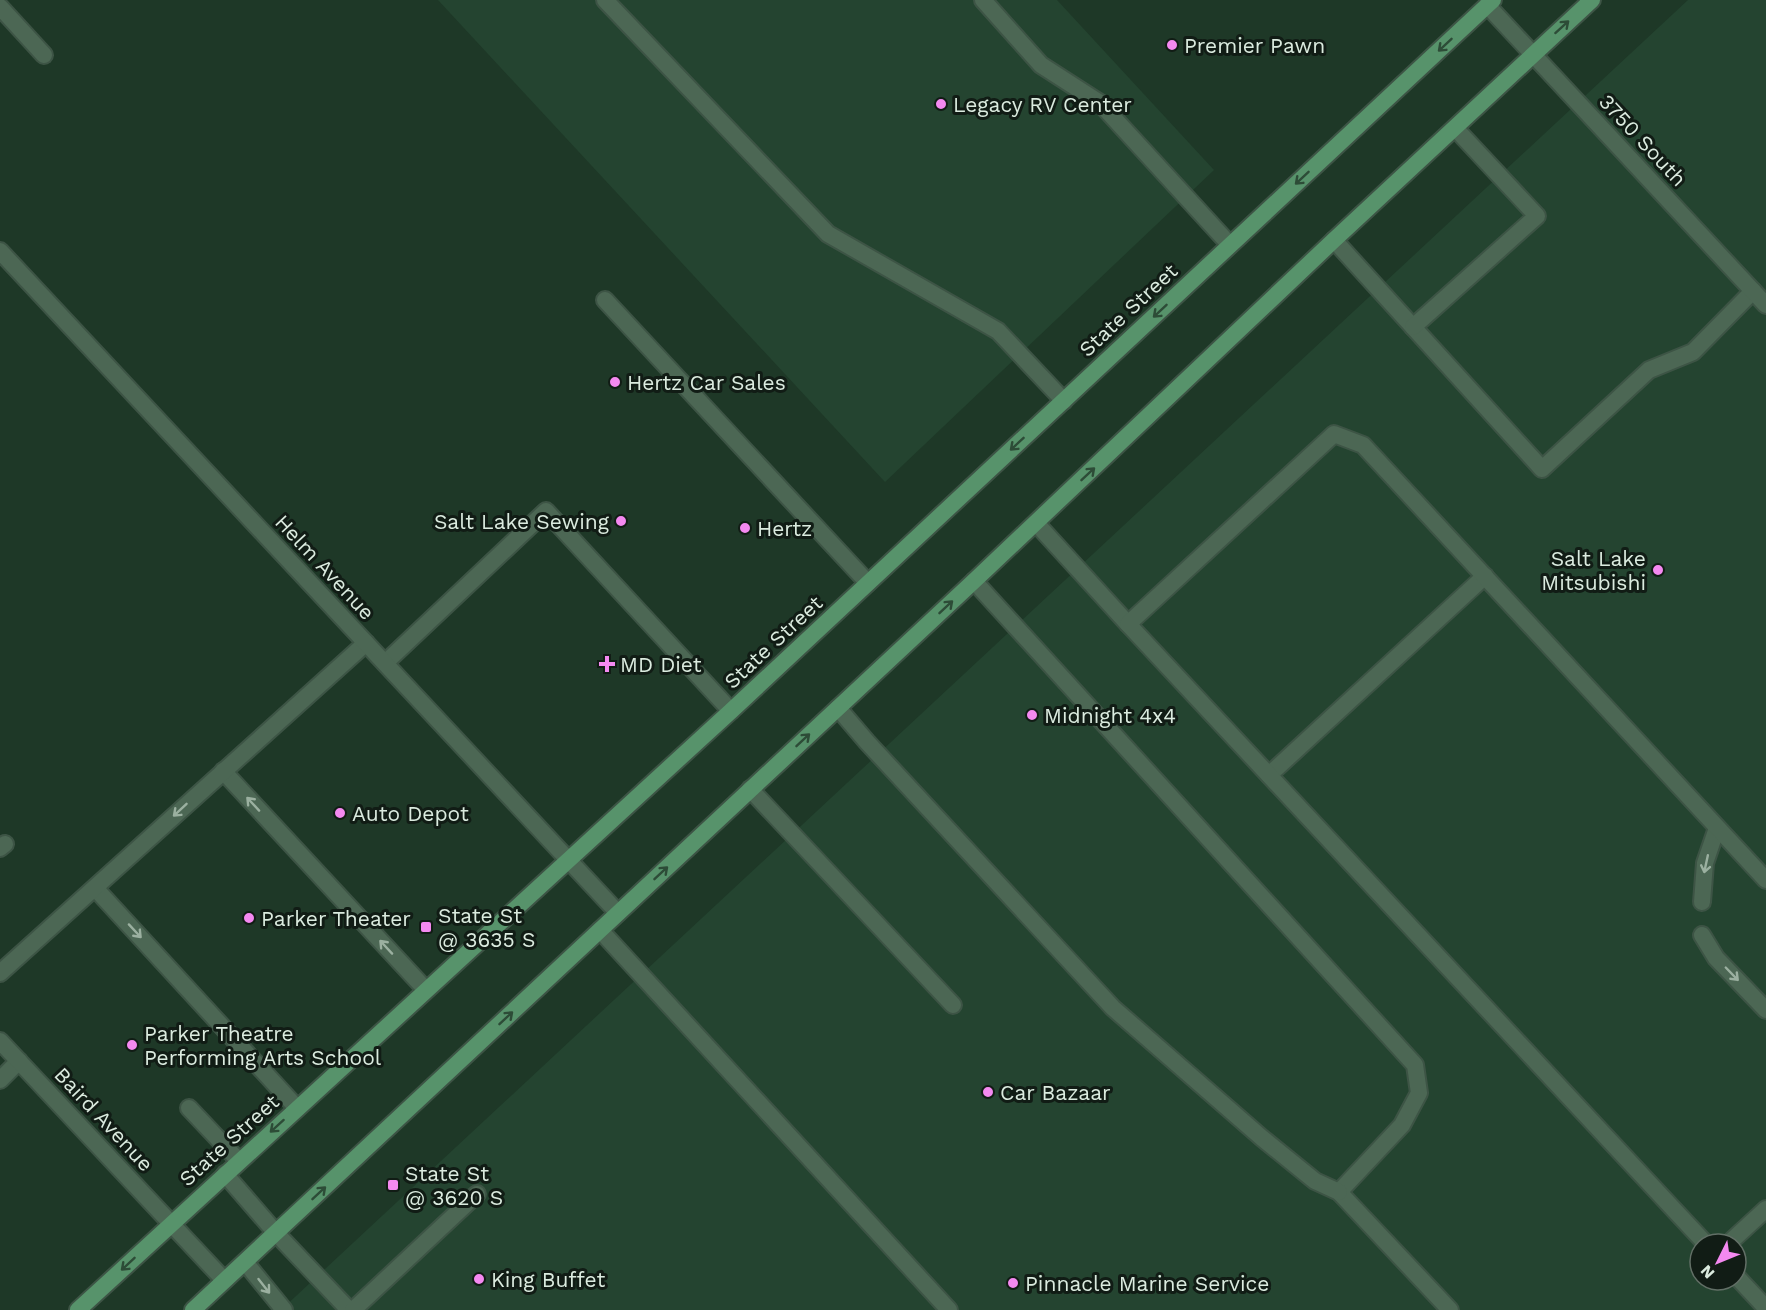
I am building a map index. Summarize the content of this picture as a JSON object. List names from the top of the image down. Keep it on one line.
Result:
{"streets":{"main road":["State Street"],"street":["3750 South","Helm Avenue","Baird Avenue"]},"crossings":[["3750 South","State Street"],["State Street","Helm Avenue"],["State Street","Baird Avenue"]],"places":{"other":["Premier Pawn","Legacy RV Center","Hertz Car Sales","Salt Lake Sewing","Hertz","Salt Lake Mitsubishi","Midnight 4x4","Auto Depot","Parker Theater","Parker Theatre Performing Arts School","Car Bazaar","King Buffet","Pinnacle Marine Service"],"health":["MD Diet"],"transit":["State St @ 3635 S","State St @ 3620 S"]},"north":"bottom left"}
